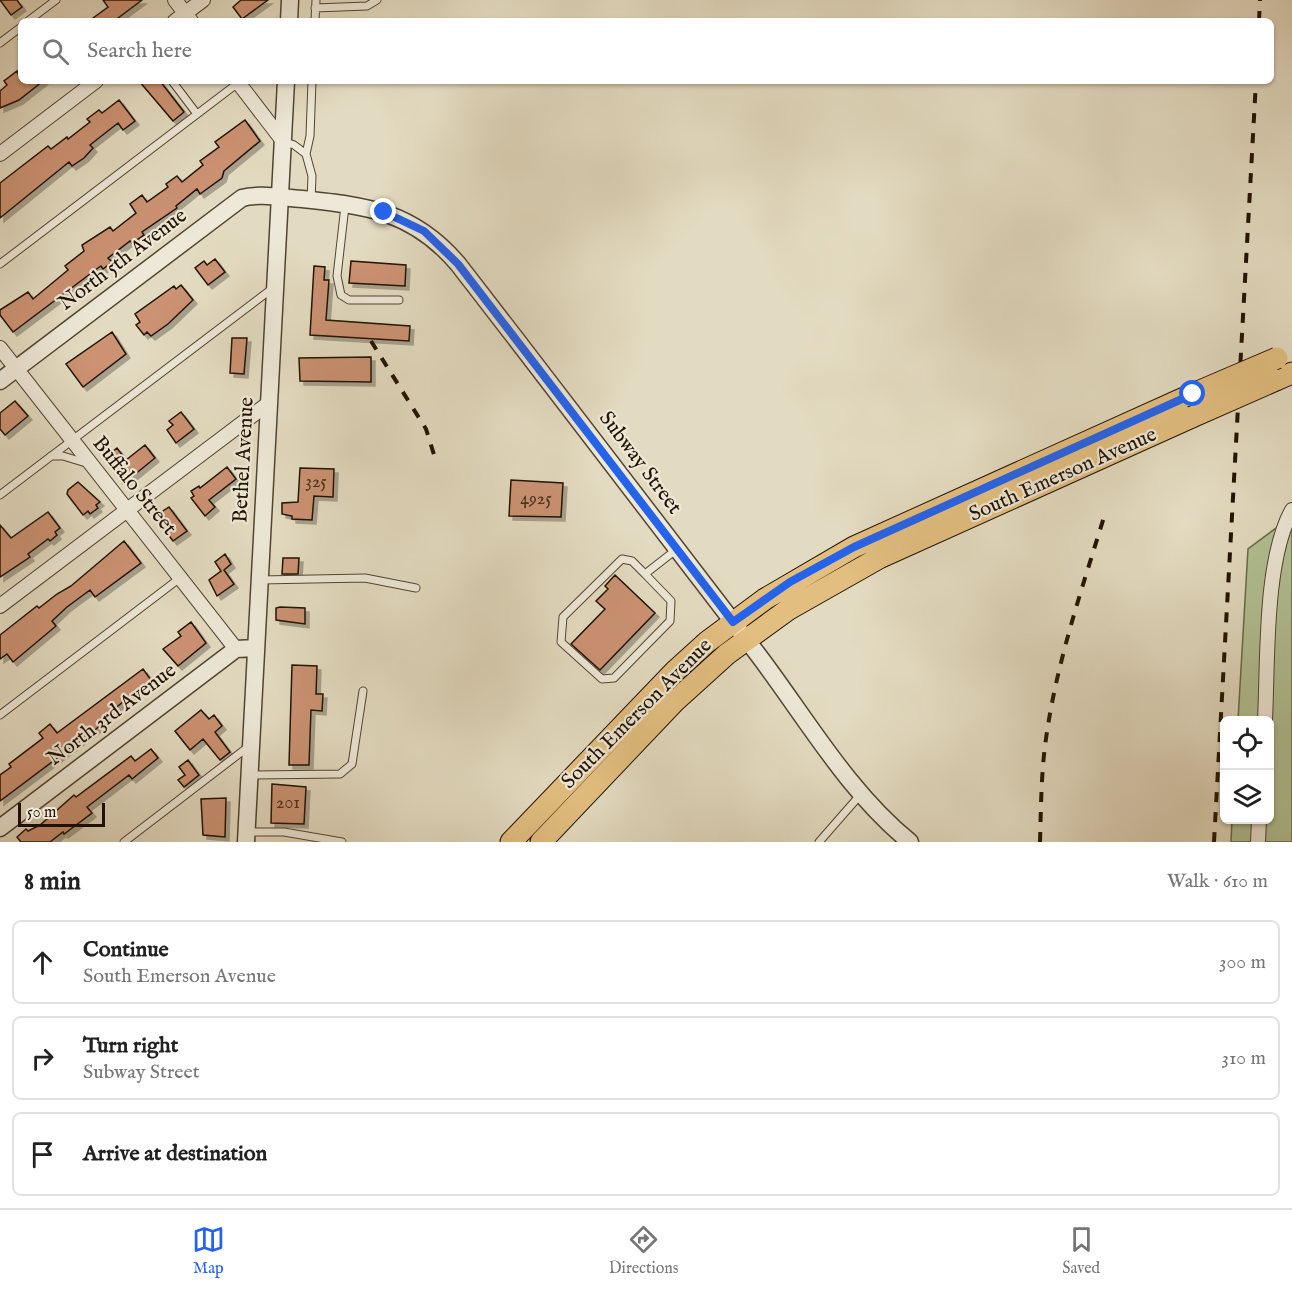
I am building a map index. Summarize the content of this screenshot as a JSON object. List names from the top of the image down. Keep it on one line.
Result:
{"streets":{"main road":["South Emerson Avenue"],"street":["North 5th Avenue","Bethel Avenue","Subway Street","Buffalo Street","North 3rd Avenue"]},"crossings":[["North 5th Avenue","Bethel Avenue"],["North 5th Avenue","Subway Street"],["North 5th Avenue","Buffalo Street"],["Bethel Avenue","Subway Street"],["Subway Street","South Emerson Avenue"],["Buffalo Street","North 3rd Avenue"]],"house_numbers":["325","4925","201"],"scale_bar":"50 m","page":{"search":"Search here","scale":"50 m","heading":["8 min","Walk · 610 m"],"list":[["Continue","South Emerson Avenue","300 m"],["Turn right","Subway Street","310 m"],"Arrive at destination"],"nav":["Map","Directions","Saved"]}}
